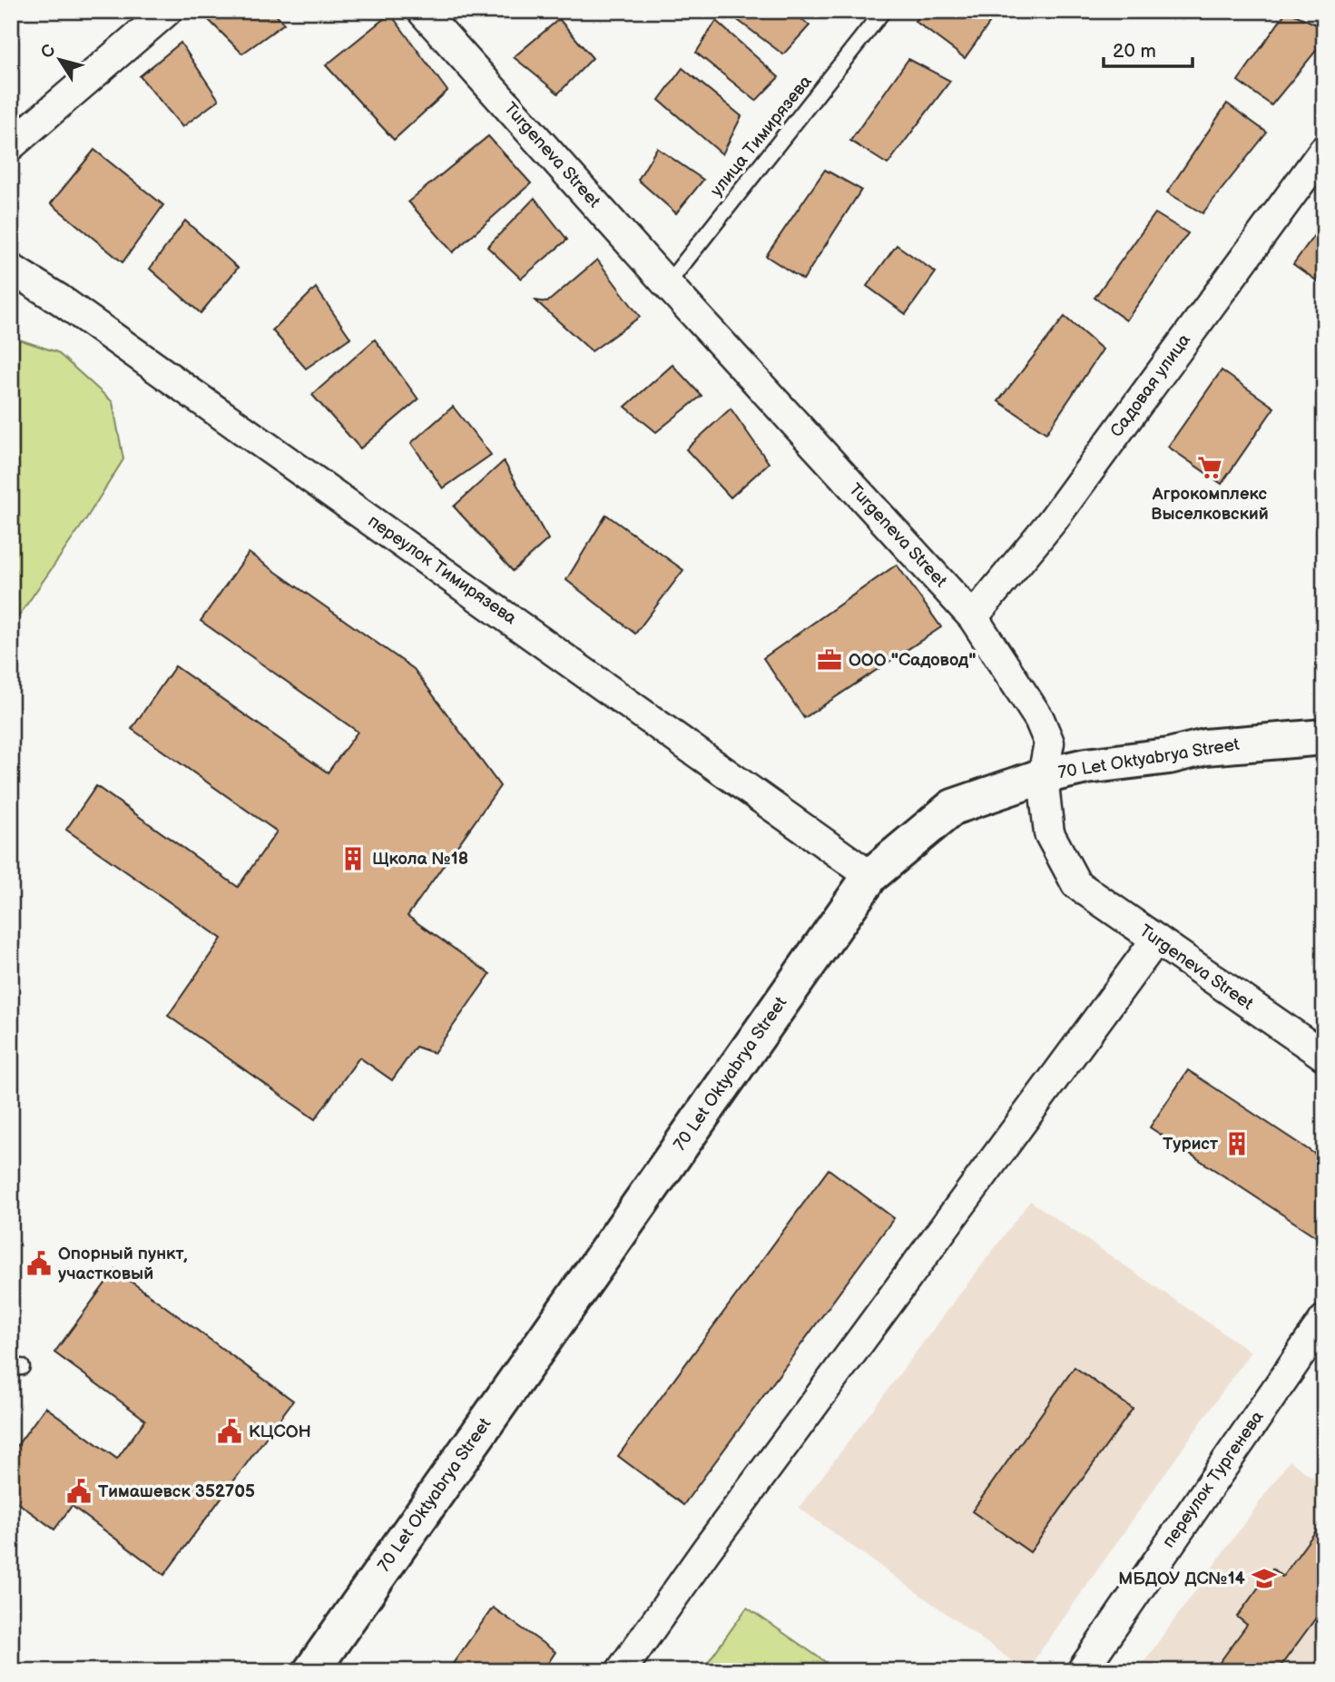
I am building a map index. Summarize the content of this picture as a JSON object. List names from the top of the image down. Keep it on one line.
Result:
{"streets":{"street":["Turgeneva Street","Садовая улица","переулок Тимирязева","70 Let Oktyabrya Street","переулок Тургенева"],"lane":["улица Тимирязева"]},"crossings":[["улица Тимирязева","Turgeneva Street"],["Turgeneva Street","Садовая улица"],["Turgeneva Street","70 Let Oktyabrya Street"],["переулок Тимирязева","70 Let Oktyabrya Street"]],"places":{"supermarket":["Агрокомплекс Выселковский"],"office":["ООО \"Садовод\""],"building":["Щкола №18","Турист"],"public building":["Опорный пункт, участковый","КЦСОН","Тимашевск 352705"],"school or university":["МБДОУ ДС№14"]},"scale_bar":"20 m","north":"top left"}
